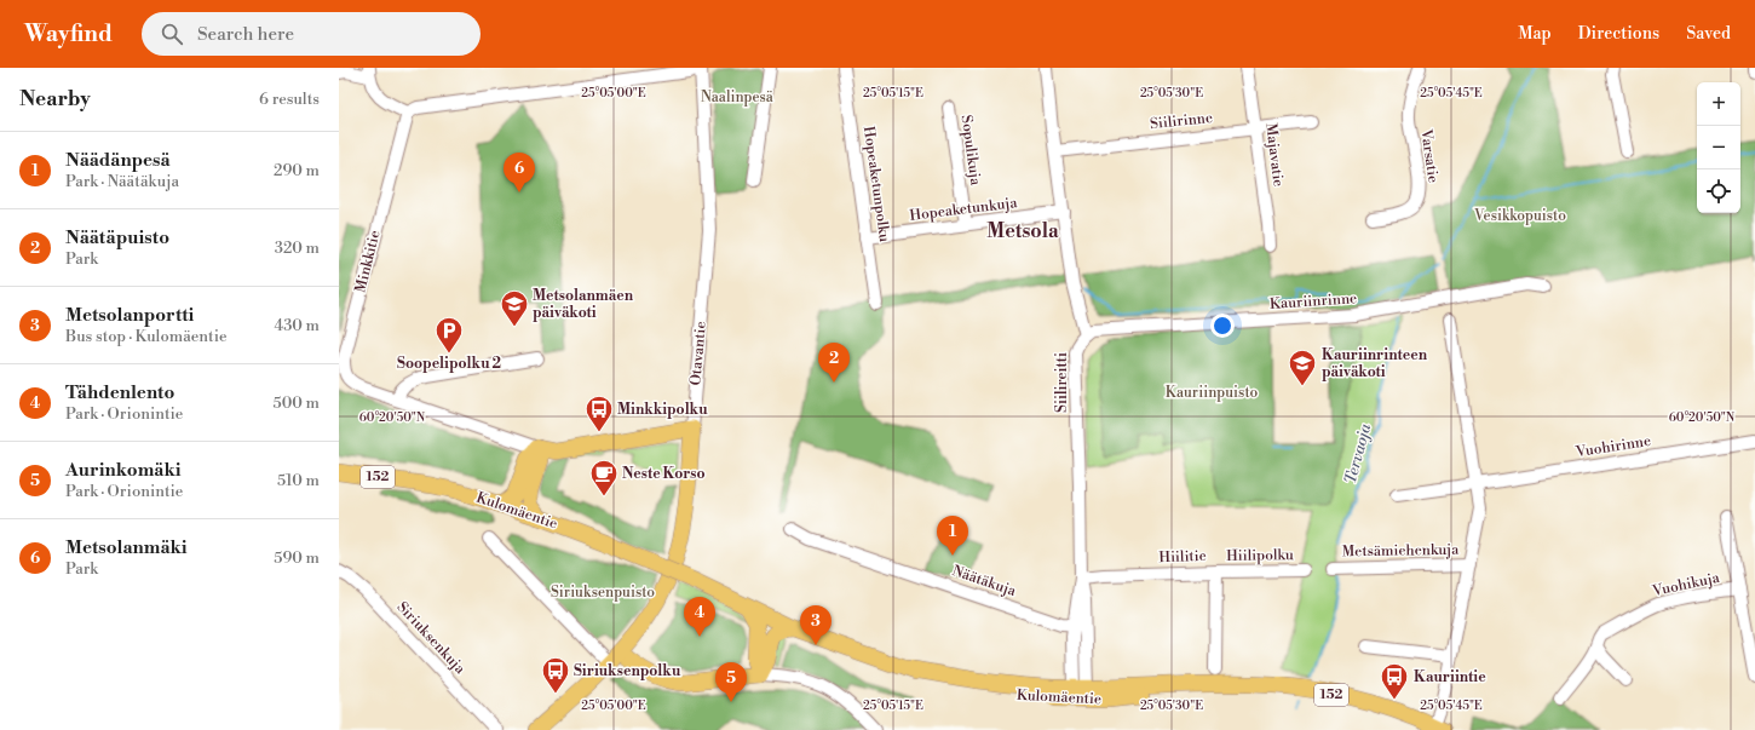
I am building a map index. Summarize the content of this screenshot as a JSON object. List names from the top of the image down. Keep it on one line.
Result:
{"streets":{"main road":["Minkkitie","Otavantie","152","Kulomäentie"],"street":["Siilirinne","Sopulikuja","Majavatie","Varsatie","Hopeaketunpolku","Hopeaketunkuja","Kauriinrinne","Siilireitti","Vuohirinne","Metsämiehenkuja","Hiilipolku","Hiilitie","Näätäkuja","Vuohikuja","Siriuksenkuja"]},"crossings":[["Siilirinne","Majavatie"],["Sopulikuja","Hopeaketunkuja"],["Hopeaketunpolku","Hopeaketunkuja"],["Minkkitie","Otavantie"],["Kauriinrinne","Siilireitti"],["Siilireitti","Kulomäentie"],["Siilireitti","Hiilitie"],["Siilireitti","Näätäkuja"],["Kulomäentie","Hiilitie"],["Hiilipolku","Hiilitie"]],"districts":["Metsola"],"water":["Tervaoja"],"parks":["Naalinpesä","Vesikkopuisto","Kauriinpuisto","Siriuksenpuisto"],"places":{"school or university":["Metsolanmäen päiväkoti","Kauriinrinteen päiväkoti"],"parking":["Soopelipolku 2"],"bus stop":["Minkkipolku","Siriuksenpolku","Kauriintie"],"cafe":["Neste Korso"]},"page":{"header":"Wayfind","search":"Search here","nav":["Map","Directions","Saved"],"heading":["Nearby","6 results"],"map_buttons":["+","−"],"list":[{"mark":"1","name":"Näädänpesä","note":"Park · Näätäkuja","value":"290 m"},{"mark":"2","name":"Näätäpuisto","note":"Park","value":"320 m"},{"mark":"3","name":"Metsolanportti","note":"Bus stop · Kulomäentie","value":"430 m"},{"mark":"4","name":"Tähdenlento","note":"Park · Orionintie","value":"500 m"},{"mark":"5","name":"Aurinkomäki","note":"Park · Orionintie","value":"510 m"},{"mark":"6","name":"Metsolanmäki","note":"Park","value":"590 m"}],"pins":["6","2","1","4","3","5"]},"coordinates":["25°05'00\"E","25°05'15\"E","25°05'30\"E","25°05'45\"E","60°20'50\"N"]}
